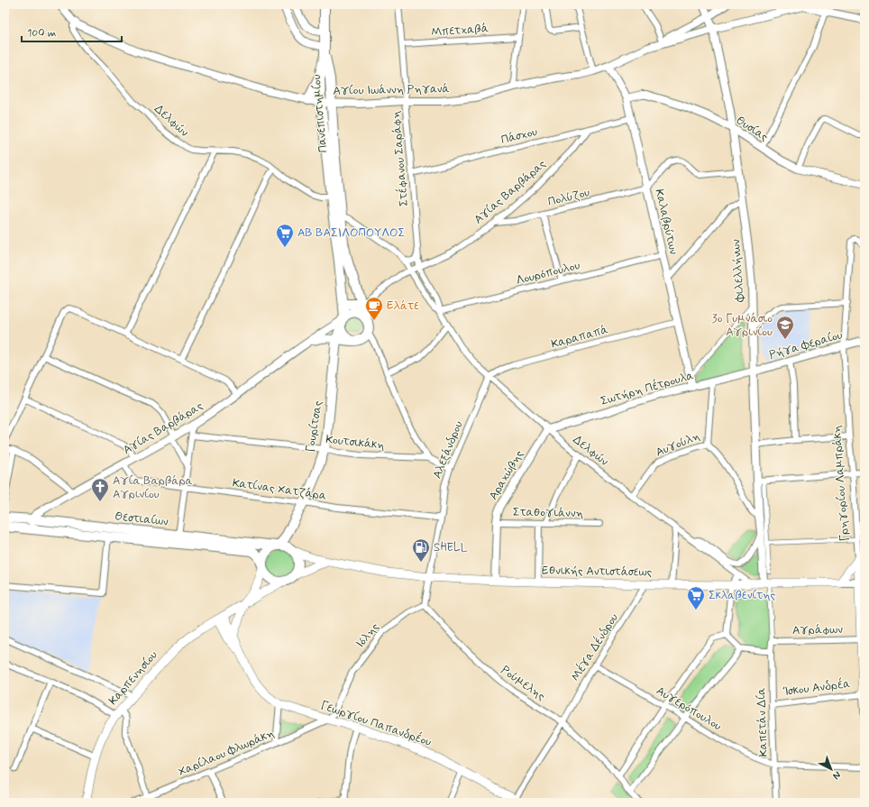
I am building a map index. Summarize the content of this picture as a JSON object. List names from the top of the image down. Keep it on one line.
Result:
{"streets":{"main road":["Πανεπιστημίου","Γουρίτσας","Γρηγορίου Λαμπράκη","Θεστιαίων","Εθνικής Αντιστάσεως","Καρπενησίου","Γεωργίου Παπανδρέου"],"street":["Μπετχαβά","Αγίου Ιωάννη Ρηγανά","Δελφών","Θυσίας","Πάσχου","Στέφανου Σαράφη","Αγίας Βαρβάρας","Πολύζου","Καλαβρύτων","Φιλελλήνων","Λουρόπουλου","Καραπαπά","Ρήγα Φεραίου","Σωτήρη Πέτρουλα","Κουτσικάκη","Αυγούλη","Αλεξάνδρου","Αραχώβης","Κατίνας Χατζάρα","Σταθογιάννη","Αγράφων","Ιόλης","Μέγα Δένδρου","Ρούμελης","Ίσκου Ανδρέα","Αυγερόπουλου","Καπετάν Δία","Χαρίλαου Φλωράκη"]},"crossings":[["Μπετχαβά","Στέφανου Σαράφη"],["Αγίου Ιωάννη Ρηγανά","Πανεπιστημίου"],["Αγίου Ιωάννη Ρηγανά","Δελφών"],["Αγίου Ιωάννη Ρηγανά","Στέφανου Σαράφη"],["Αγίου Ιωάννη Ρηγανά","Καλαβρύτων"],["Αγίου Ιωάννη Ρηγανά","Φιλελλήνων"],["Πανεπιστημίου","Δελφών"],["Πανεπιστημίου","Αγίας Βαρβάρας"],["Πανεπιστημίου","Γουρίτσας"],["Δελφών","Στέφανου Σαράφη"],["Δελφών","Αγίας Βαρβάρας"],["Δελφών","Λουρόπουλου"],["Δελφών","Καραπαπά"],["Δελφών","Σωτήρη Πέτρουλα"],["Δελφών","Αυγούλη"],["Δελφών","Αλεξάνδρου"],["Δελφών","Αραχώβης"],["Δελφών","Εθνικής Αντιστάσεως"],["Θυσίας","Καλαβρύτων"],["Θυσίας","Φιλελλήνων"],["Πάσχου","Στέφανου Σαράφη"],["Πάσχου","Αγίας Βαρβάρας"],["Πάσχου","Καλαβρύτων"],["Στέφανου Σαράφη","Αγίας Βαρβάρας"],["Αγίας Βαρβάρας","Πολύζου"],["Αγίας Βαρβάρας","Γουρίτσας"],["Αγίας Βαρβάρας","Κατίνας Χατζάρα"],["Αγίας Βαρβάρας","Θεστιαίων"],["Πολύζου","Καλαβρύτων"],["Καλαβρύτων","Λουρόπουλου"],["Καλαβρύτων","Καραπαπά"],["Καλαβρύτων","Σωτήρη Πέτρουλα"],["Φιλελλήνων","Ρήγα Φεραίου"],["Φιλελλήνων","Σωτήρη Πέτρουλα"],["Φιλελλήνων","Εθνικής Αντιστάσεως"],["Καραπαπά","Αλεξάνδρου"],["Ρήγα Φεραίου","Σωτήρη Πέτρουλα"],["Ρήγα Φεραίου","Γρηγορίου Λαμπράκη"],["Σωτήρη Πέτρουλα","Αυγούλη"],["Σωτήρη Πέτρουλα","Αραχώβης"],["Γουρίτσας","Κουτσικάκη"],["Γουρίτσας","Κατίνας Χατζάρα"],["Γουρίτσας","Θεστιαίων"],["Γουρίτσας","Εθνικής Αντιστάσεως"],["Γουρίτσας","Καρπενησίου"],["Κουτσικάκη","Αλεξάνδρου"],["Αλεξάνδρου","Κατίνας Χατζάρα"],["Αλεξάνδρου","Εθνικής Αντιστάσεως"],["Αραχώβης","Σταθογιάννη"],["Αραχώβης","Εθνικής Αντιστάσεως"],["Γρηγορίου Λαμπράκη","Εθνικής Αντιστάσεως"],["Γρηγορίου Λαμπράκη","Αγράφων"],["Γρηγορίου Λαμπράκη","Ίσκου Ανδρέα"],["Θεστιαίων","Εθνικής Αντιστάσεως"],["Θεστιαίων","Καρπενησίου"],["Εθνικής Αντιστάσεως","Μέγα Δένδρου"],["Εθνικής Αντιστάσεως","Καρπενησίου"],["Αγράφων","Καπετάν Δία"],["Ιόλης","Ρούμελης"],["Ιόλης","Γεωργίου Παπανδρέου"],["Ιόλης","Χαρίλαου Φλωράκη"],["Μέγα Δένδρου","Ρούμελης"],["Μέγα Δένδρου","Αυγερόπουλου"],["Μέγα Δένδρου","Γεωργίου Παπανδρέου"],["Ίσκου Ανδρέα","Καπετάν Δία"],["Αυγερόπουλου","Καπετάν Δία"],["Γεωργίου Παπανδρέου","Χαρίλαου Φλωράκη"]],"places":{"supermarket":["ΑΒ ΒΑΣΙΛΟΠΟΥΛΟΣ","Σκλαβενίτης"],"cafe":["Ελάτε"],"school or university":["3ο Γυμνάσιο Αγρινίου"],"church":["Αγία Βαρβάρα Αγρινίου"],"fuel station":["SHELL"]},"scale_bar":"100 m","north":"bottom right"}
